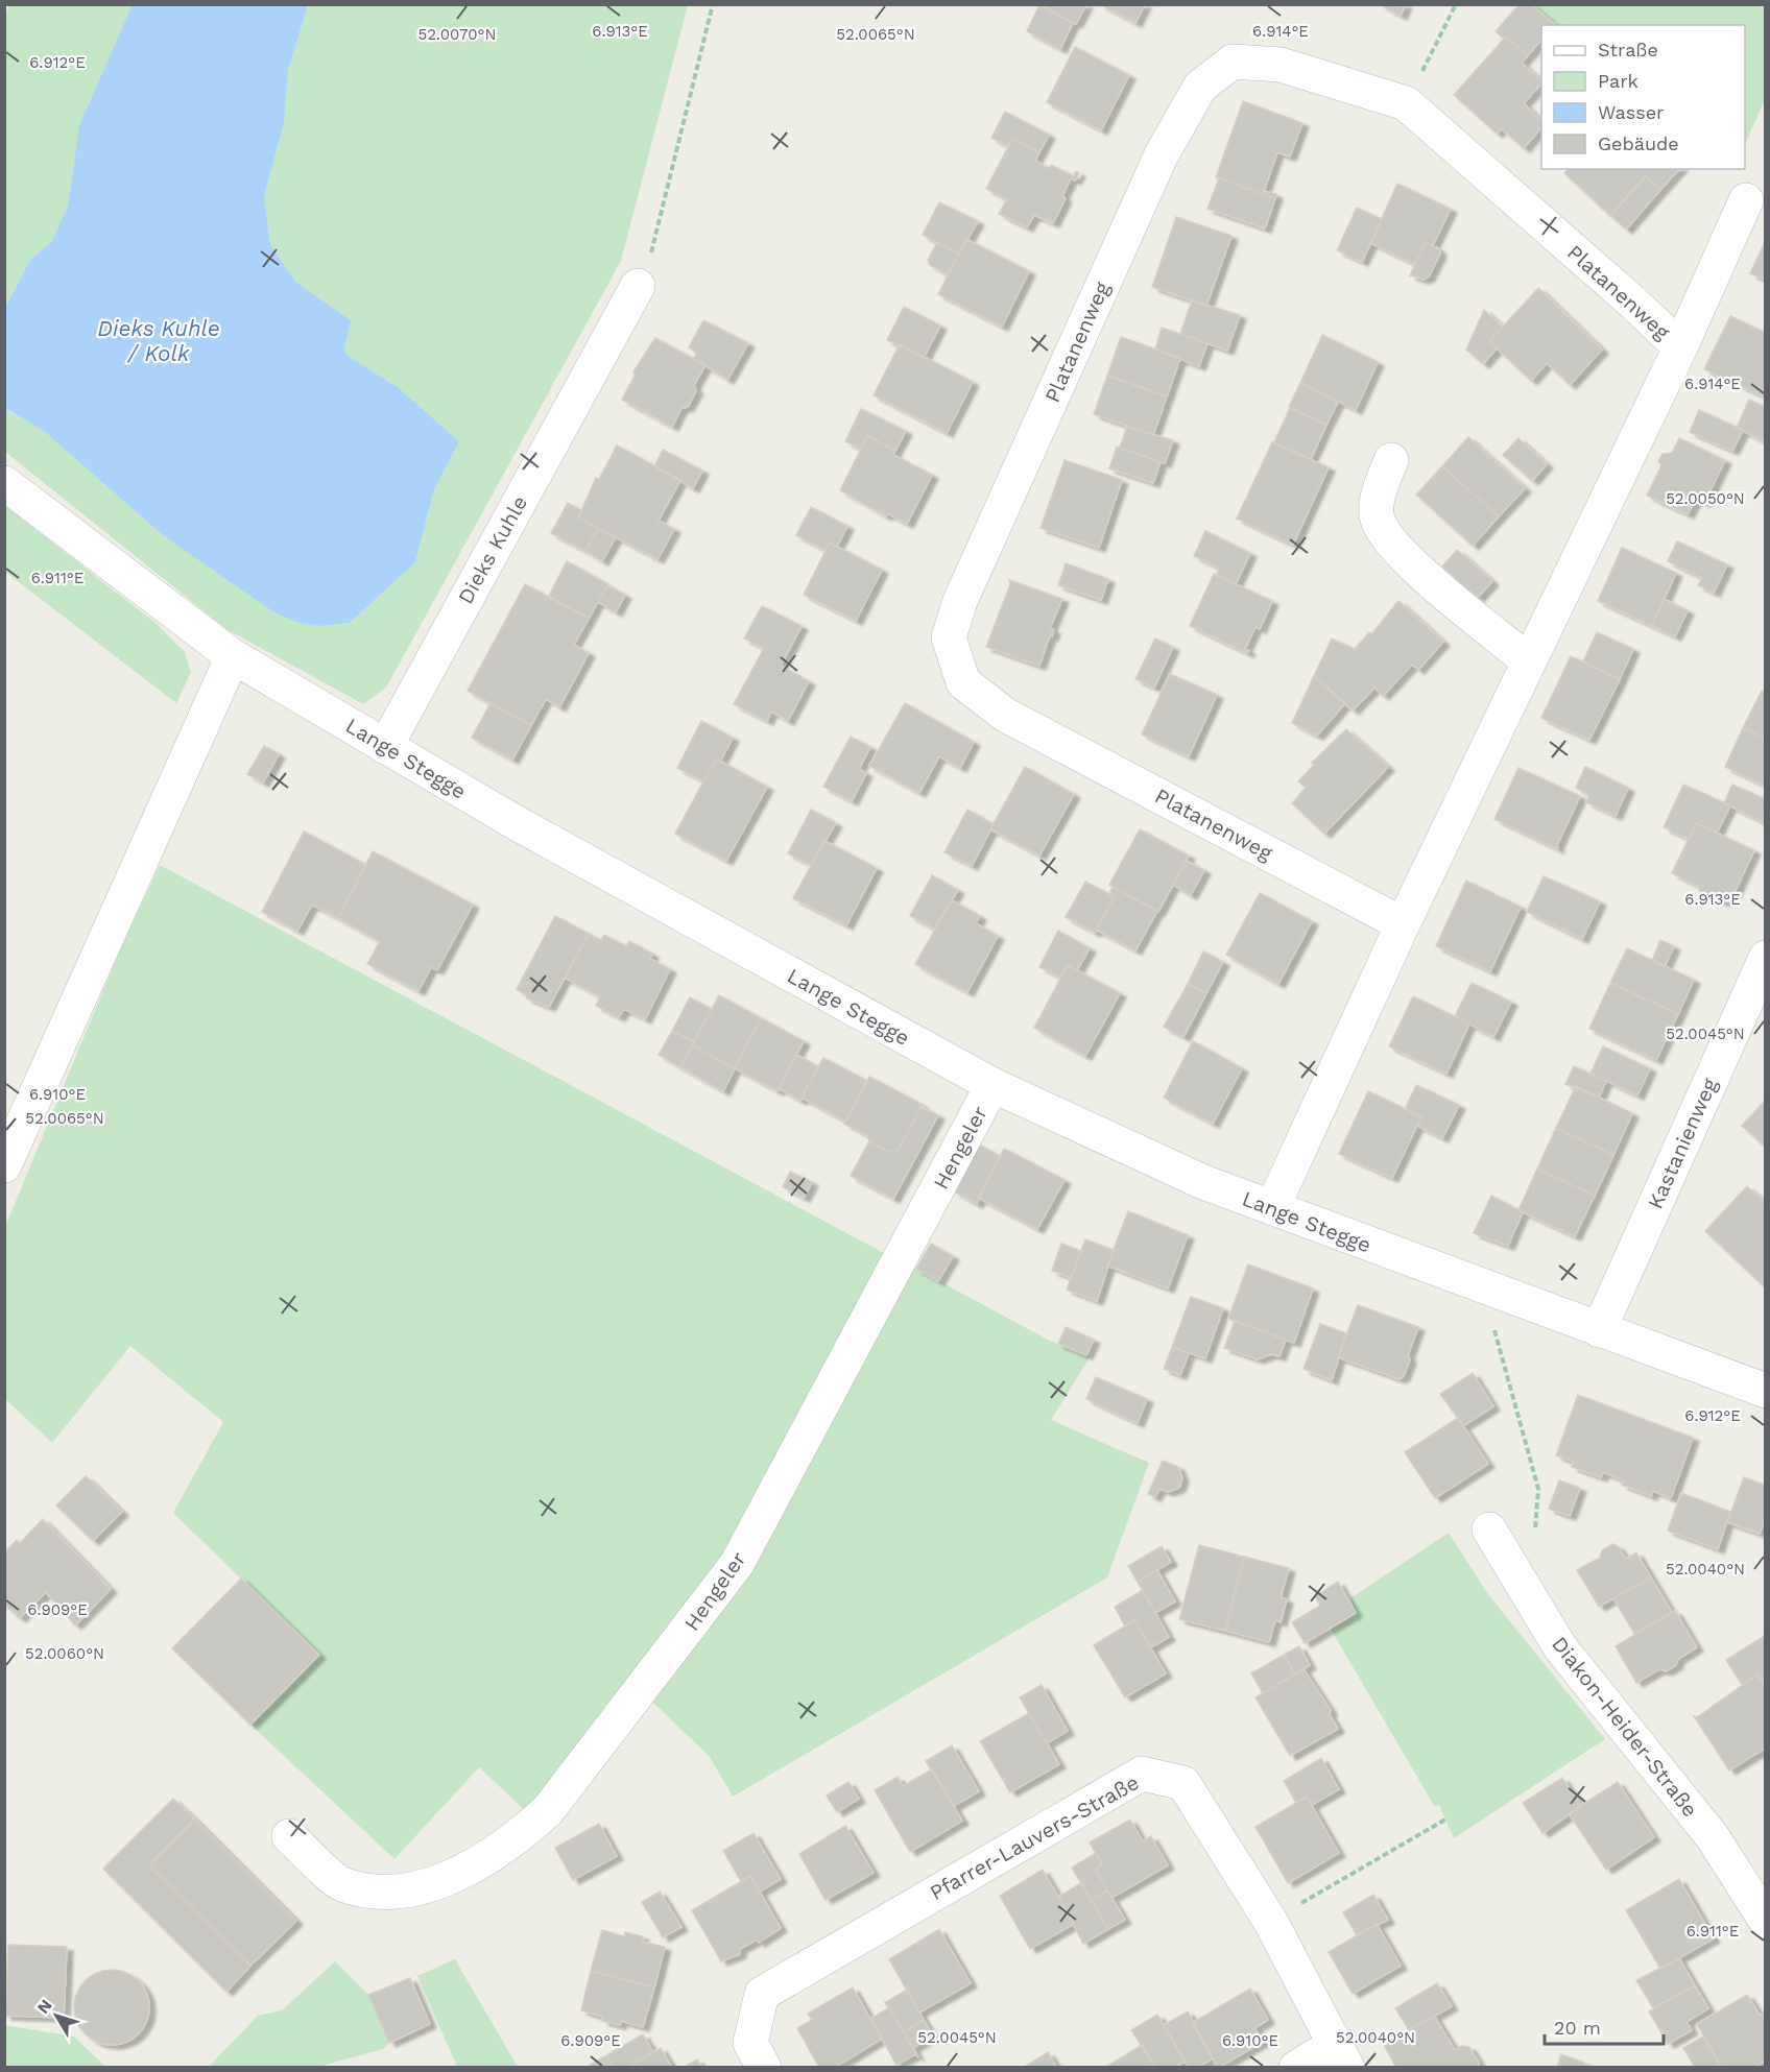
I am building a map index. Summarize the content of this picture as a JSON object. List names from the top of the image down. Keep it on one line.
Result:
{"streets":{"street":["Platanenweg","Dieks Kuhle","Lange Stegge","Kastanienweg","Hengeler","Diakon-Heider-Straße","Pfarrer-Lauvers-Straße"]},"crossings":[["Platanenweg","Lange Stegge"],["Dieks Kuhle","Lange Stegge"],["Lange Stegge","Kastanienweg"],["Lange Stegge","Hengeler"]],"water":["Dieks Kuhle / Kolk"],"legend":["Straße","Park","Wasser","Gebäude"],"scale_bar":"20 m","north":"top left","coordinates":["6.913°E","6.914°E","52.0070°N","52.0065°N","6.912°E","52.0050°N","6.911°E","52.0045°N","6.910°E","52.0040°N","6.909°E","52.0060°N"]}
